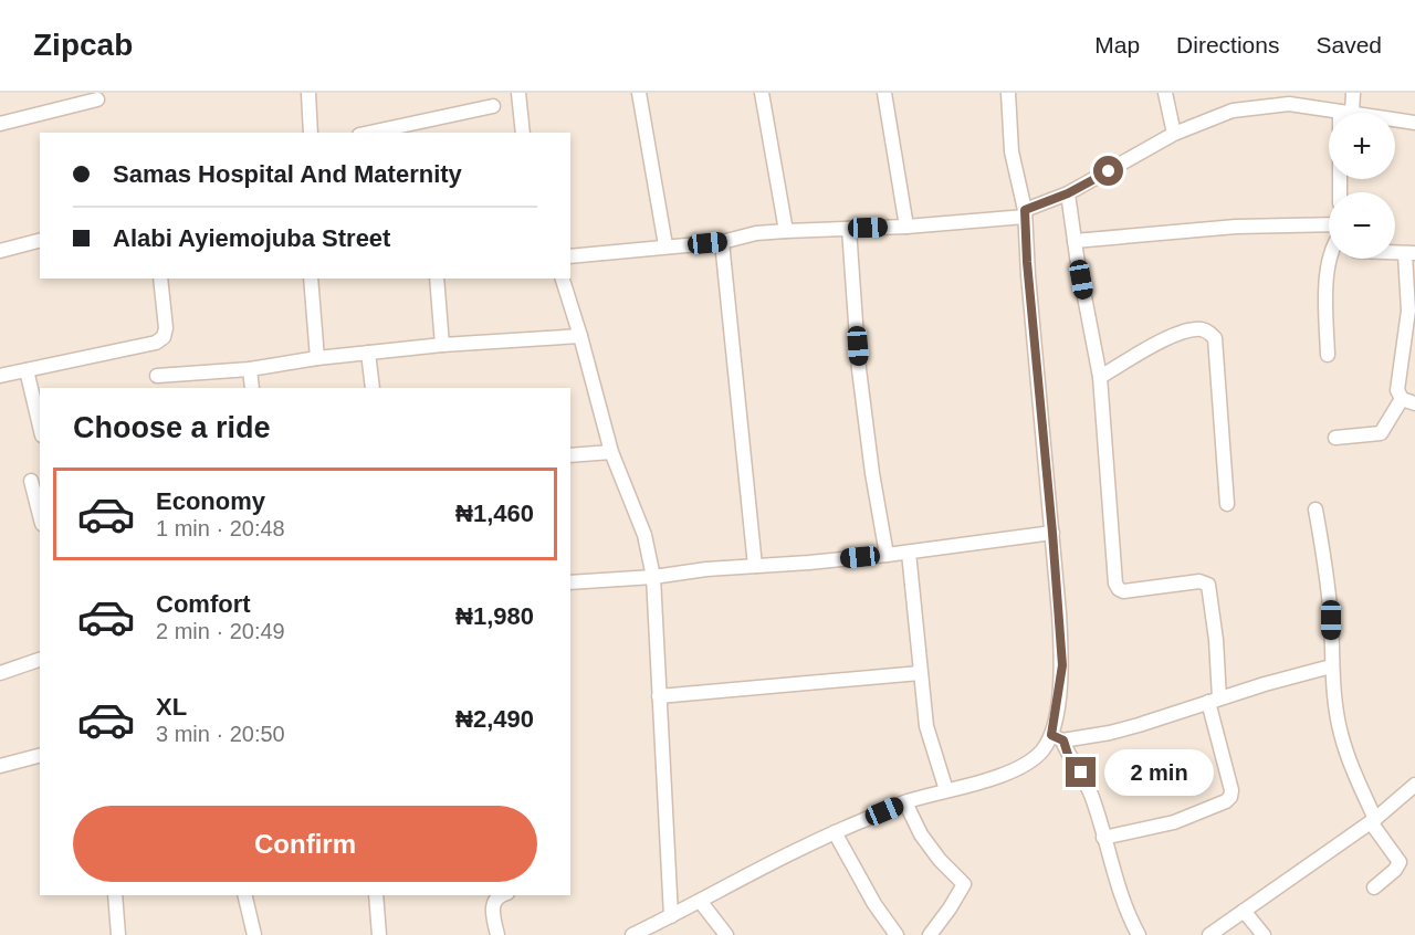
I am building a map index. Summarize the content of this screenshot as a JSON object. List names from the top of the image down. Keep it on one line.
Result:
{"page":{"header":"Zipcab","nav":["Map","Directions","Saved"],"map_buttons":["+","−"],"banner":["Samas Hospital And Maternity","Alabi Ayiemojuba Street"],"heading":"Choose a ride","list":[{"name":"Economy","note":"1 min · 20:48","value":"₦1,460"},{"name":"Comfort","note":"2 min · 20:49","value":"₦1,980"},{"name":"XL","note":"3 min · 20:50","value":"₦2,490"}],"bubble":"2 min","buttons":"Confirm"}}
